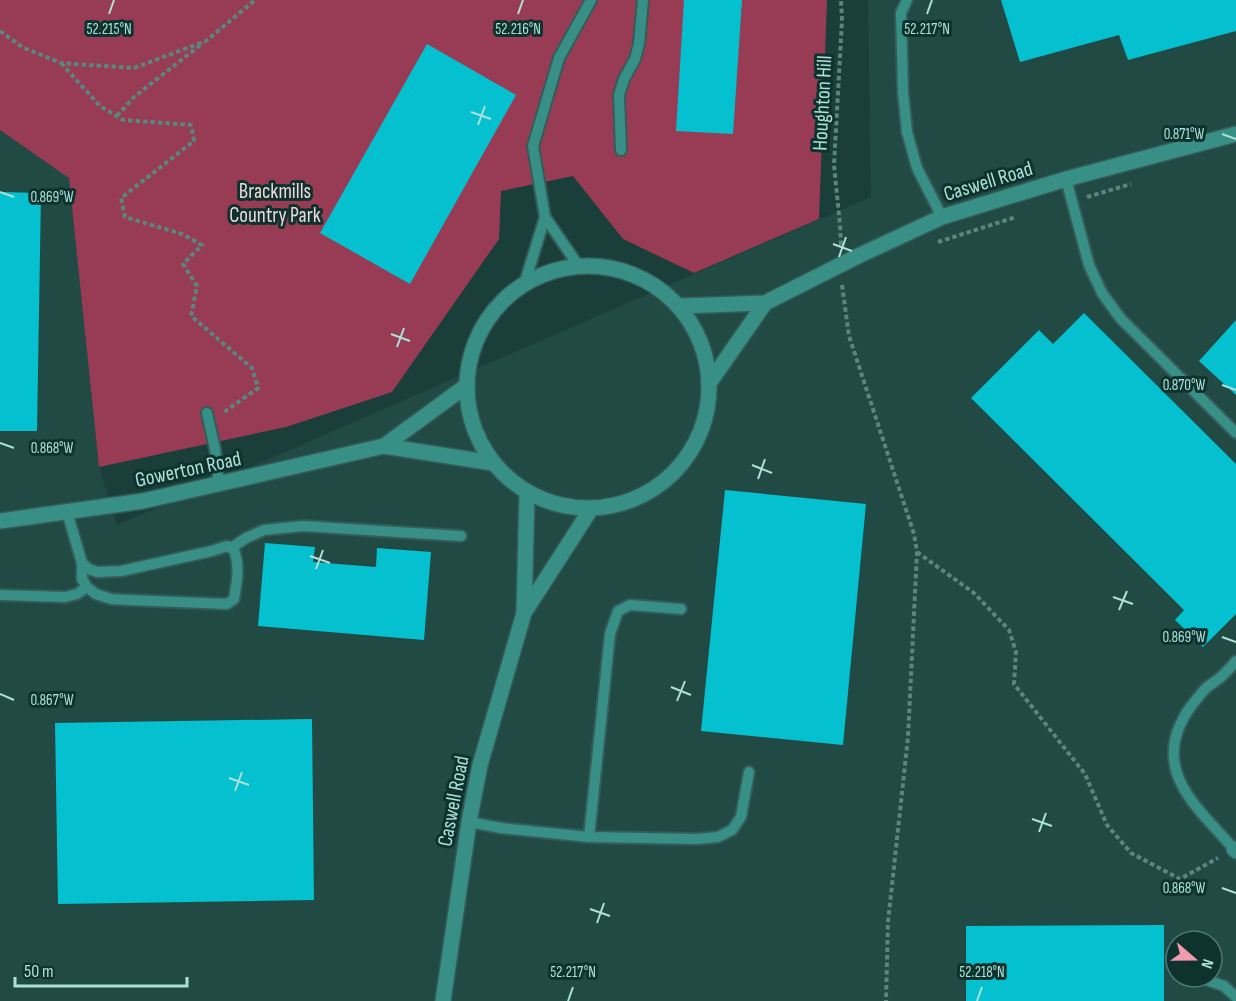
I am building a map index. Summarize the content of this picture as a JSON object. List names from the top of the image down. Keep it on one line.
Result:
{"streets":{"street":["Caswell Road","Gowerton Road"],"path":["Houghton Hill"]},"parks":["Brackmills Country Park"],"scale_bar":"50 m","north":"right","coordinates":["52.215°N","52.216°N","52.217°N","0.871°W","0.869°W","0.870°W","0.868°W","0.867°W","52.218°N"]}
